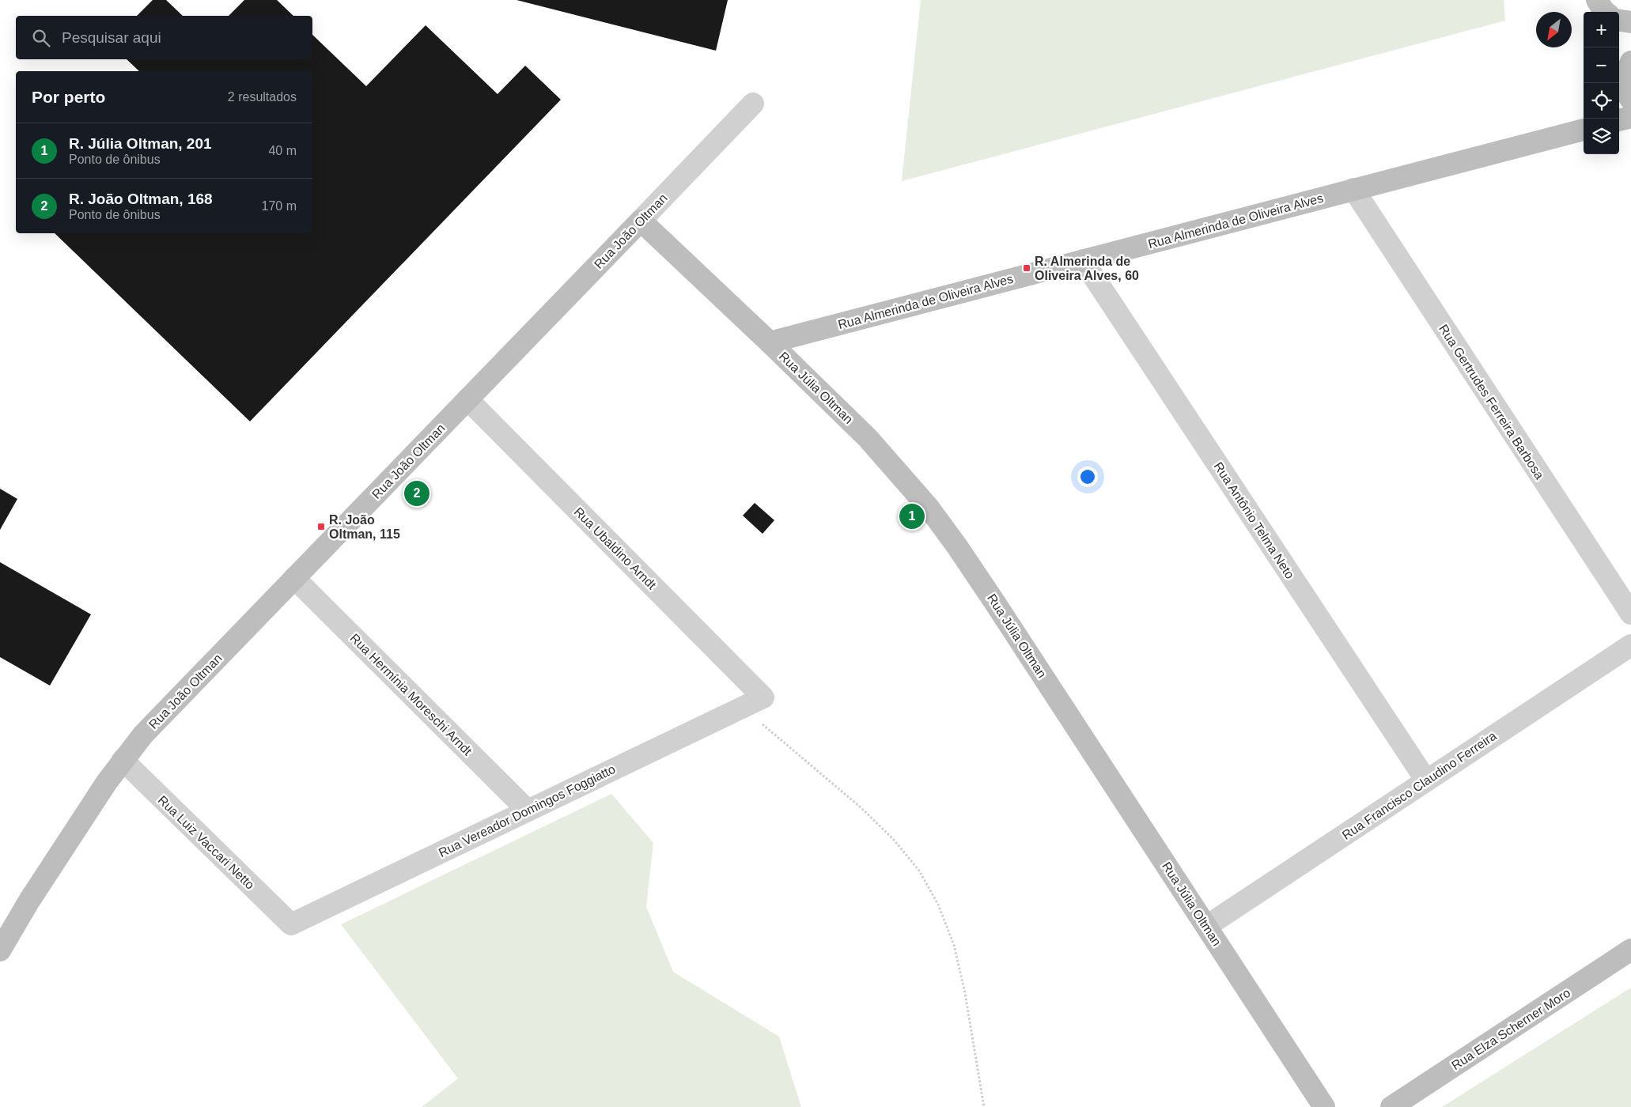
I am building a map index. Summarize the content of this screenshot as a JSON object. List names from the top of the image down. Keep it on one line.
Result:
{"streets":{"street":["Rua Almerinda de Oliveira Alves","Rua João Oltman","Rua Júlia Oltman","Rua Gertrudes Ferreira Barbosa","Rua Antônio Telma Neto","Rua Ubaldino Arndt","Rua Hermínia Moreschi Arndt","Rua Francisco Claudino Ferreira","Rua Vereador Domingos Foggiatto","Rua Luiz Vaccari Netto","Rua Elza Scherner Moro"]},"crossings":[["Rua Almerinda de Oliveira Alves","Rua Júlia Oltman"],["Rua Almerinda de Oliveira Alves","Rua Gertrudes Ferreira Barbosa"],["Rua Almerinda de Oliveira Alves","Rua Antônio Telma Neto"],["Rua João Oltman","Rua Júlia Oltman"],["Rua João Oltman","Rua Ubaldino Arndt"],["Rua João Oltman","Rua Hermínia Moreschi Arndt"],["Rua João Oltman","Rua Luiz Vaccari Netto"],["Rua Júlia Oltman","Rua Francisco Claudino Ferreira"],["Rua Antônio Telma Neto","Rua Francisco Claudino Ferreira"],["Rua Ubaldino Arndt","Rua Vereador Domingos Foggiatto"],["Rua Hermínia Moreschi Arndt","Rua Vereador Domingos Foggiatto"],["Rua Vereador Domingos Foggiatto","Rua Luiz Vaccari Netto"]],"places":{"transit":["R. Almerinda de Oliveira Alves, 60","R. João Oltman, 115"]},"north":"bottom left","page":{"map_buttons":["+","−"],"search":"Pesquisar aqui","heading":["Por perto","2 resultados"],"list":[{"mark":"1","name":"R. Júlia Oltman, 201","note":"Ponto de ônibus","value":"40 m"},{"mark":"2","name":"R. João Oltman, 168","note":"Ponto de ônibus","value":"170 m"}],"pins":["2","1"]}}
